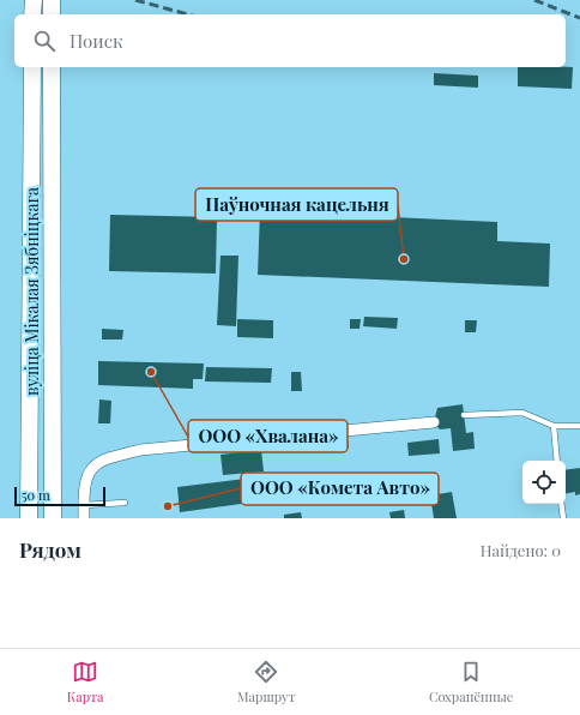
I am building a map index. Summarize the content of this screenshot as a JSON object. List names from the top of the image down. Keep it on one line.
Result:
{"streets":{"main road":["вуліца Мікалая Зябніцкага"]},"places":["Паўночная кацельня","ООО «Хвалана»","ООО «Комета Авто»"],"scale_bar":"50 m","page":{"search":"Поиск","scale":"50 m","heading":["Рядом","Найдено: 0"],"nav":["Карта","Маршрут","Сохранённые"]}}
